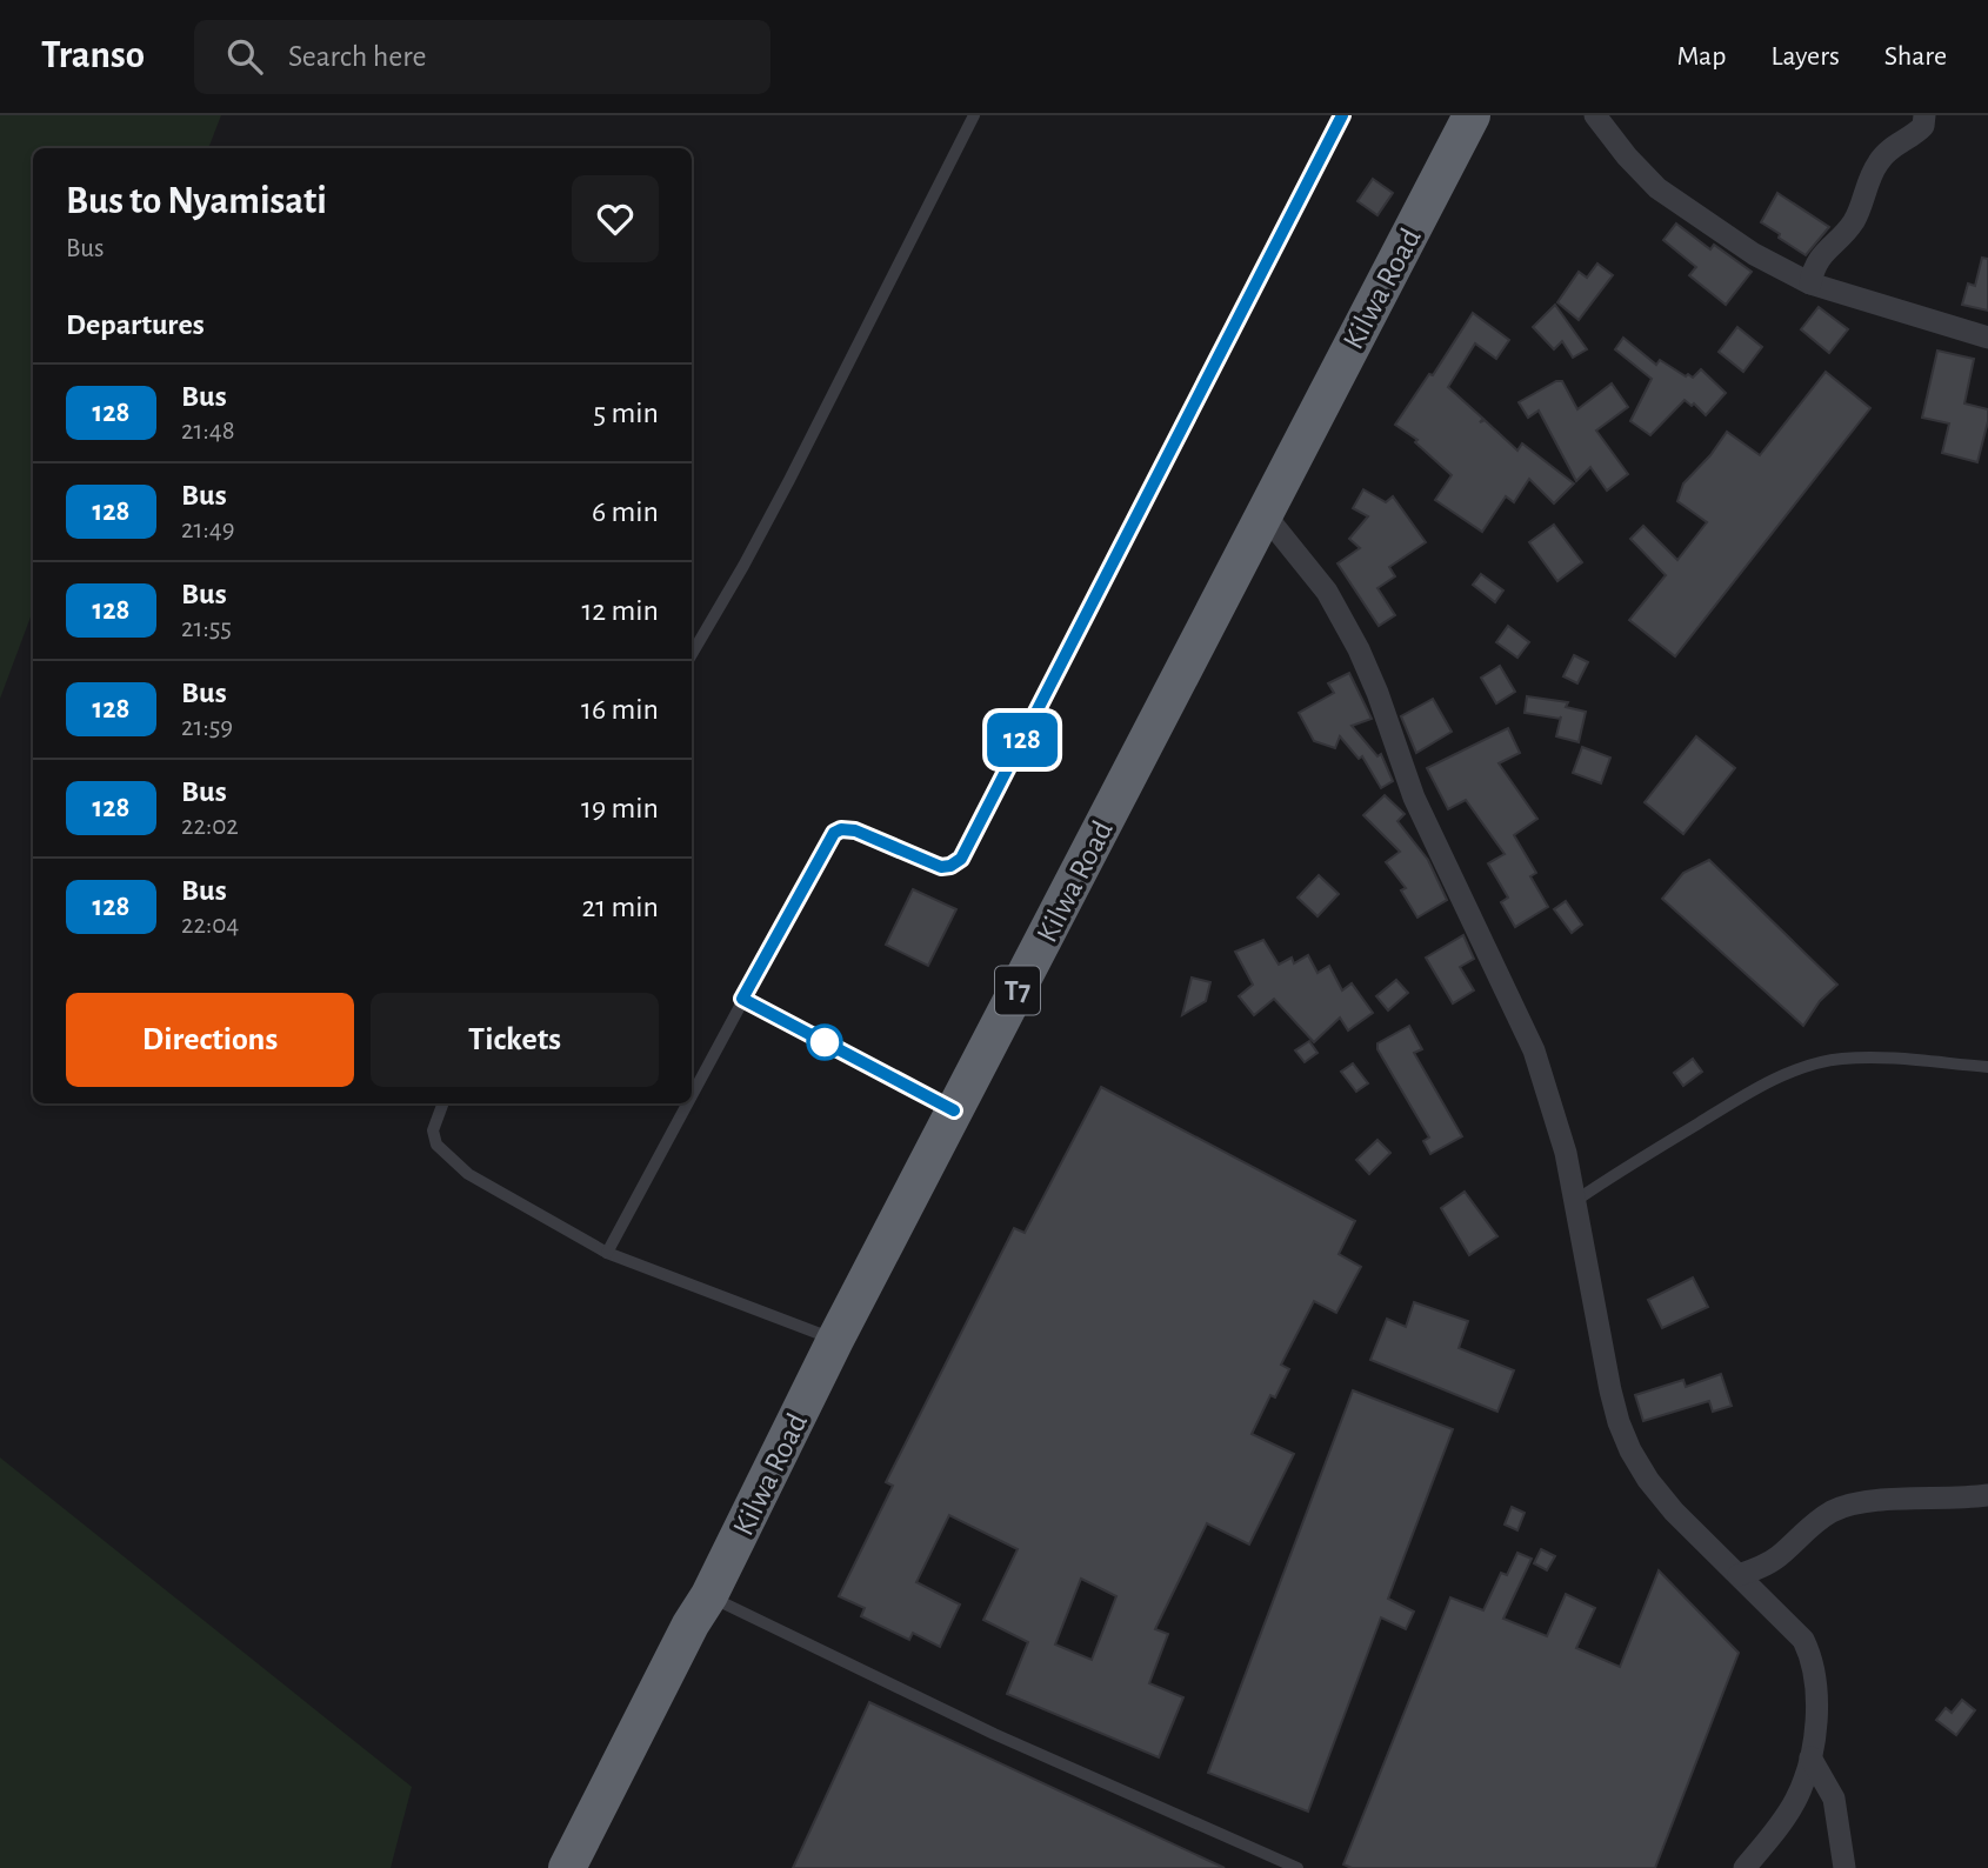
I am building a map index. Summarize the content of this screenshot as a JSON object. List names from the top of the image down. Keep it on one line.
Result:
{"streets":{"highway":["Kilwa Road","T7"]},"lines":["bus line 128"],"page":{"header":"Transo","search":"Search here","nav":["Map","Layers","Share"],"on_map":"128","heading":[["Bus to Nyamisati","Bus"],"Departures"],"list":[{"mark":"128","name":"Bus","note":"21:48","value":"5 min"},{"mark":"128","name":"Bus","note":"21:49","value":"6 min"},{"mark":"128","name":"Bus","note":"21:55","value":"12 min"},{"mark":"128","name":"Bus","note":"21:59","value":"16 min"},{"mark":"128","name":"Bus","note":"22:02","value":"19 min"},{"mark":"128","name":"Bus","note":"22:04","value":"21 min"}],"buttons":["Directions","Tickets"]}}
